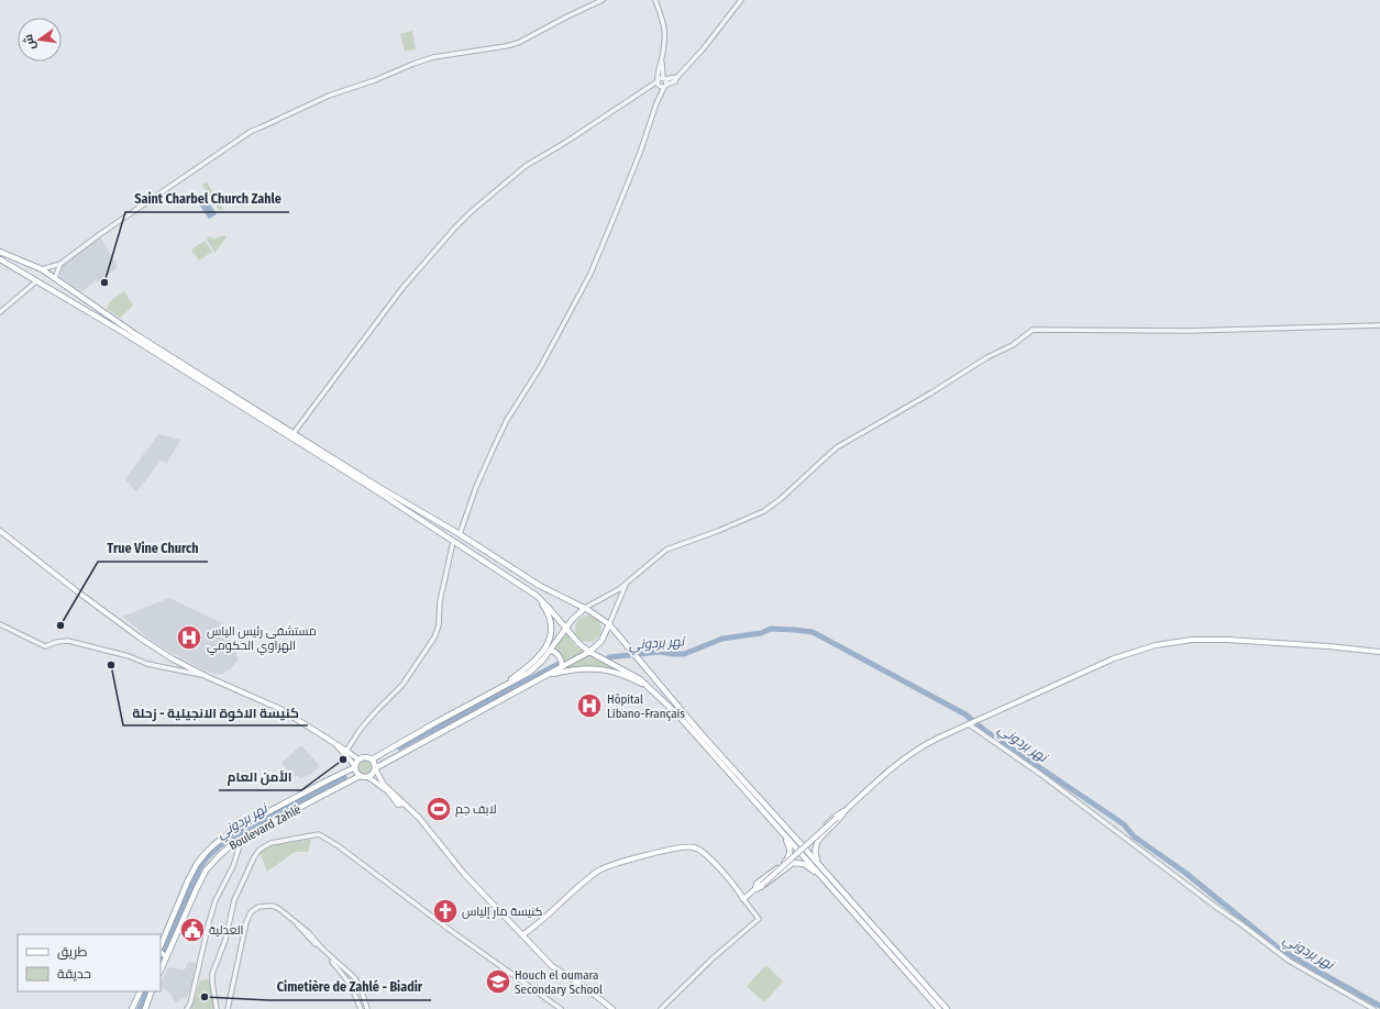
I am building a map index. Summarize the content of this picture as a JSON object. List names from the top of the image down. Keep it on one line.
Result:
{"streets":{"highway":["Boulevard Zahlé"]},"water":["نهر بردوني"],"places":{"other":["Saint Charbel Church Zahle","True Vine Church","كنيسة الاخوة الانجيلية - زحلة","الأمن العام","Cimetière de Zahlé - Biadir"],"hospital":["مستشفى رئيس الياس الهراوي الحكومي","Hôpital Libano-Français"],"sports":["لابف جم"],"church":["كنيسة مار إلياس"],"public building":["العدلية"],"school or university":["Houch el oumara Secondary School"]},"legend":["طريق","حديقة"],"north":"left"}
